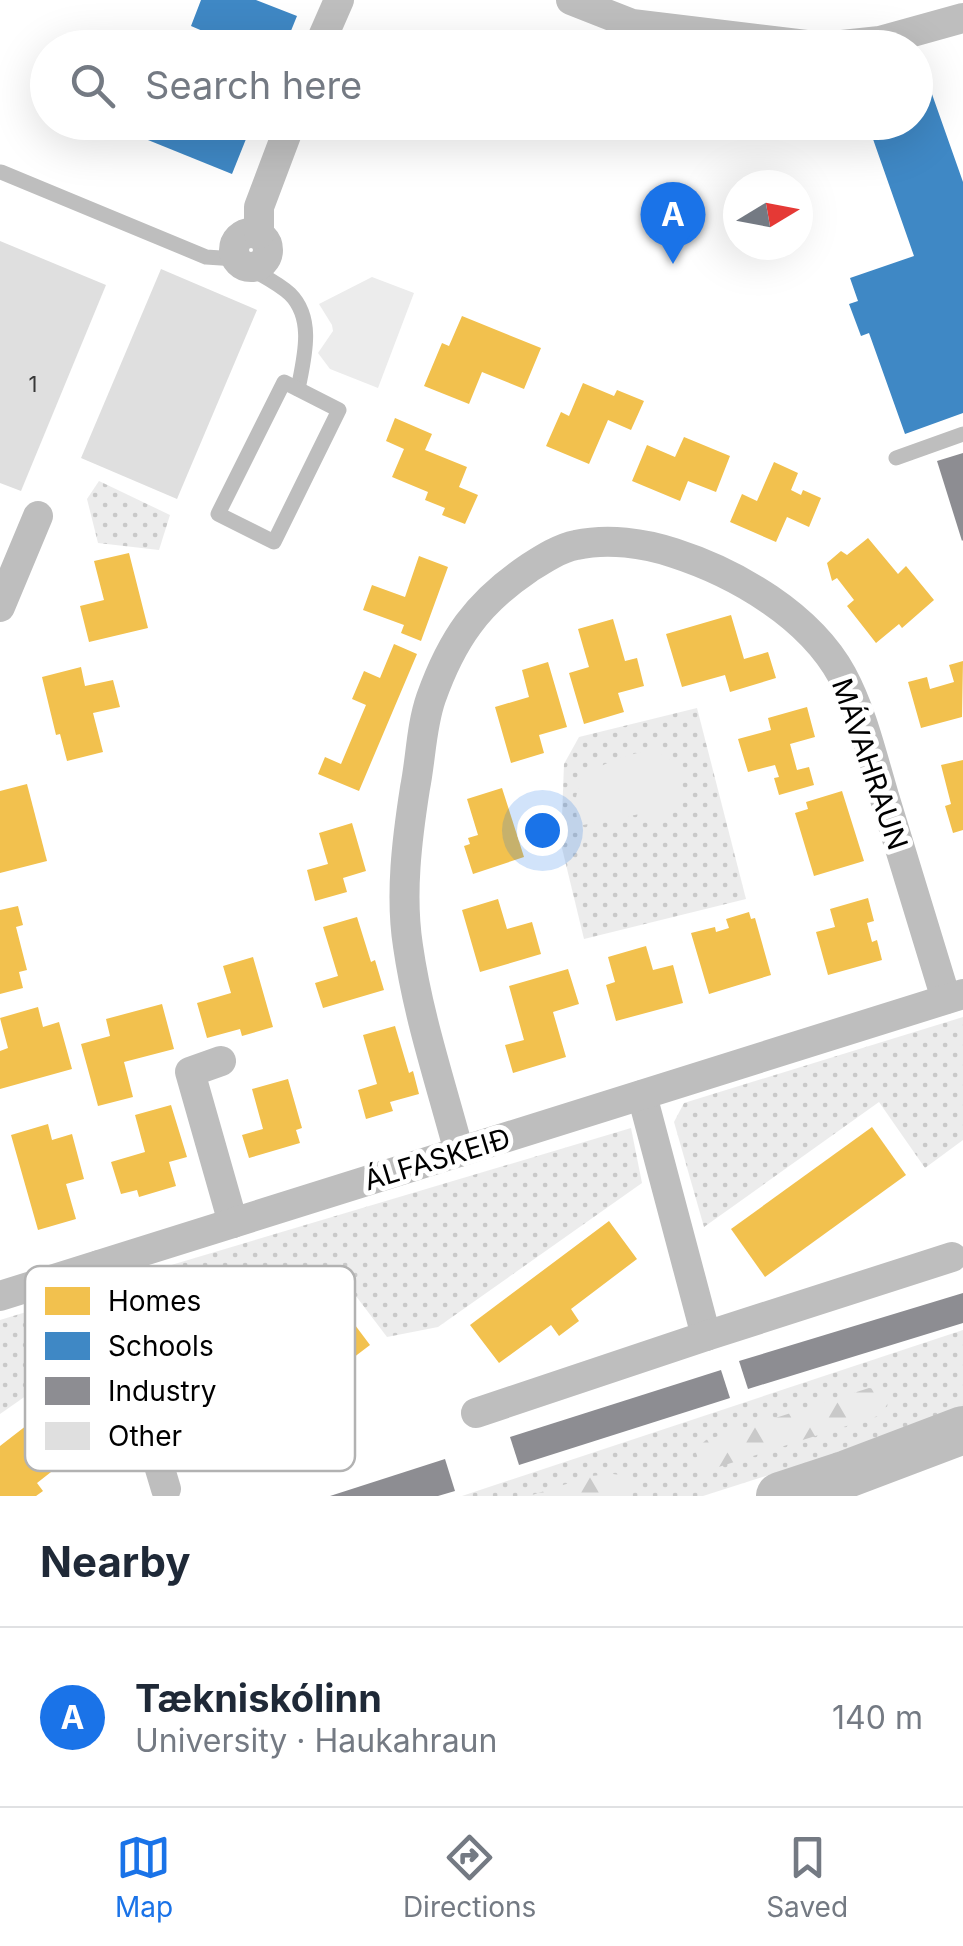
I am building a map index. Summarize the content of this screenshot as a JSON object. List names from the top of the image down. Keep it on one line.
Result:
{"streets":{"street":["MÁVAHRAUN","ÁLFASKEIÐ"]},"crossings":[["MÁVAHRAUN","ÁLFASKEIÐ"]],"house_numbers":["1"],"legend":["Homes","Schools","Industry","Other"],"north":"right","page":{"search":"Search here","pins":"A","heading":"Nearby","list":[{"mark":"A","name":"Tækniskólinn","note":"University · Haukahraun","value":"140 m"}],"nav":["Map","Directions","Saved"]}}
